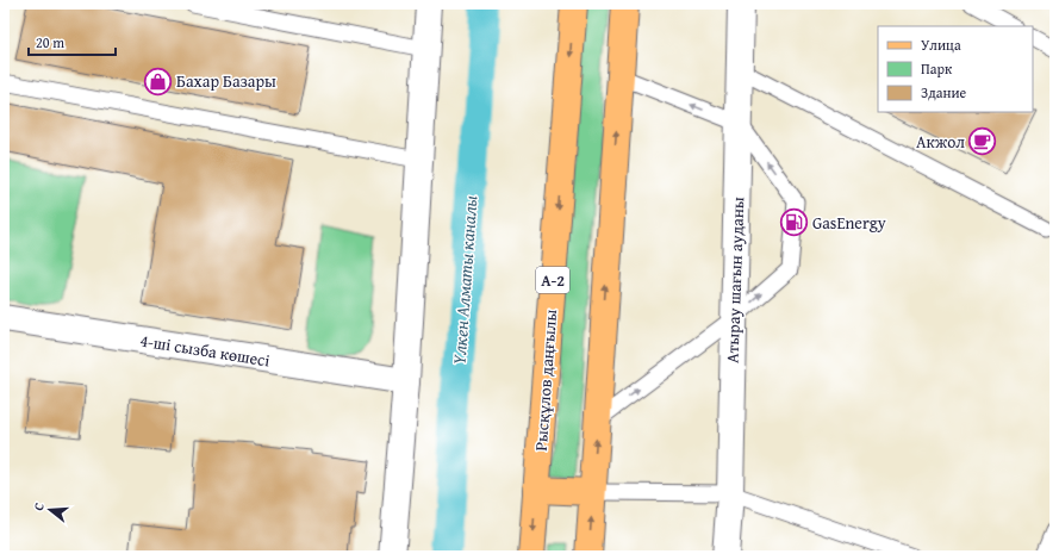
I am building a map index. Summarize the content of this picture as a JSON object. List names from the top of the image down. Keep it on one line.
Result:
{"streets":{"main road":["A-2","Рысқұлов даңғылы"],"street":["Атырау шағын ауданы","4-ші сызба көшесі"]},"water":["Үлкен Алматы каналы"],"places":{"shop":["Бахар Базары"],"cafe":["Акжол"],"fuel station":["GasEnergy"]},"legend":["Улица","Парк","Здание"],"scale_bar":"20 m","north":"left"}
